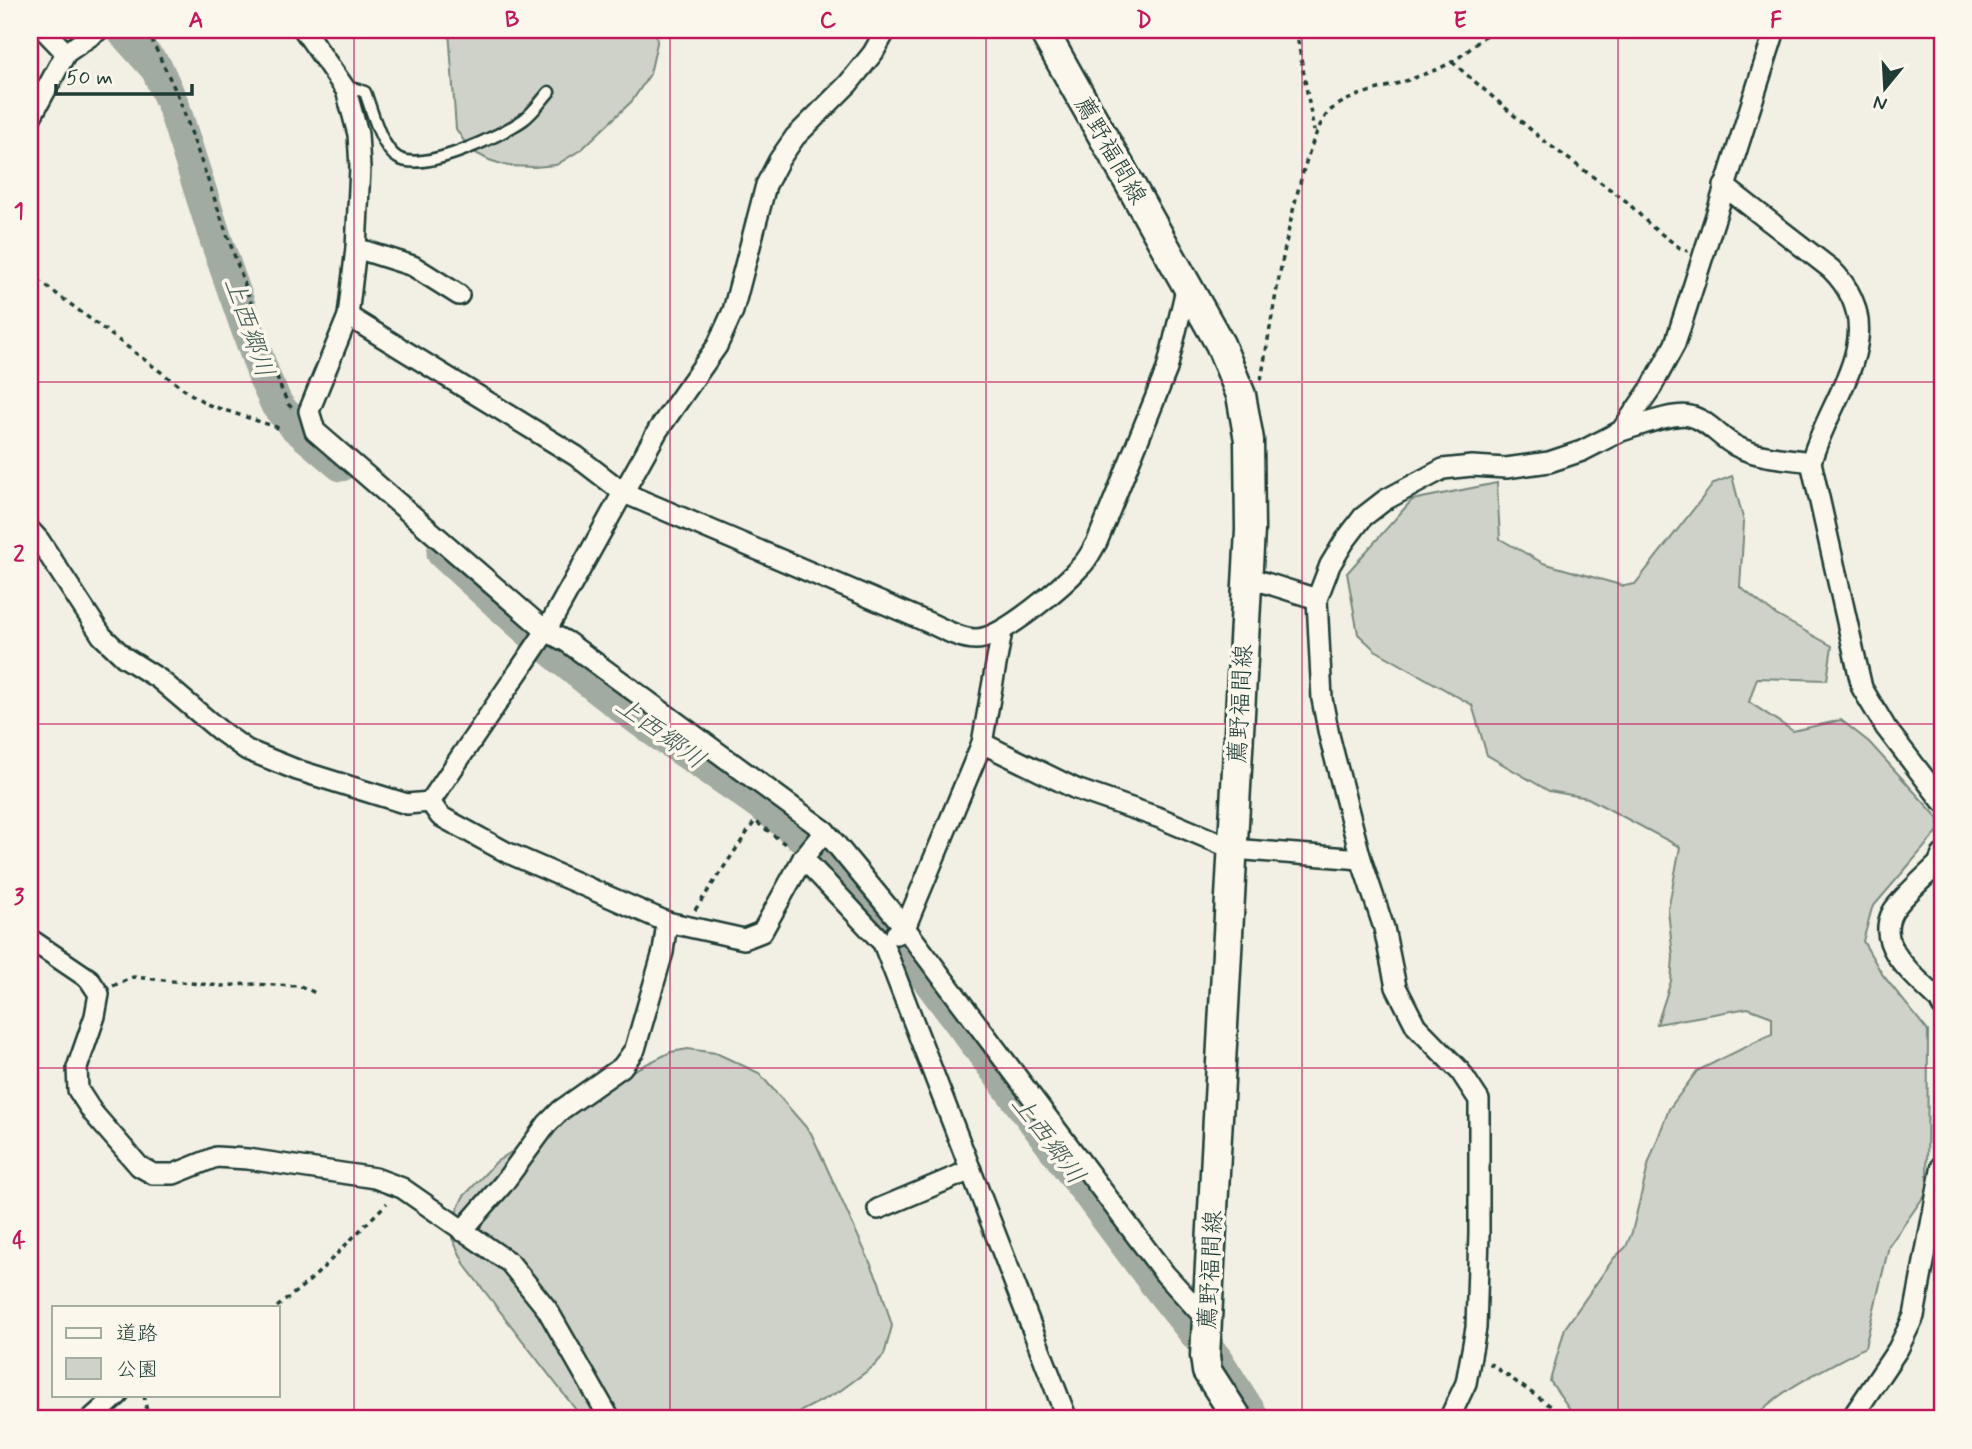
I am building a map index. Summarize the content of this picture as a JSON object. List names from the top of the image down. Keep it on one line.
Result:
{"streets":{"main road":["薦野福間線"]},"water":["上西郷川"],"legend":["道路","公園"],"scale_bar":"50 m","north":"bottom","grid":{"columns":["A","B","C","D","E","F"],"rows":["1","2","3","4"]}}
